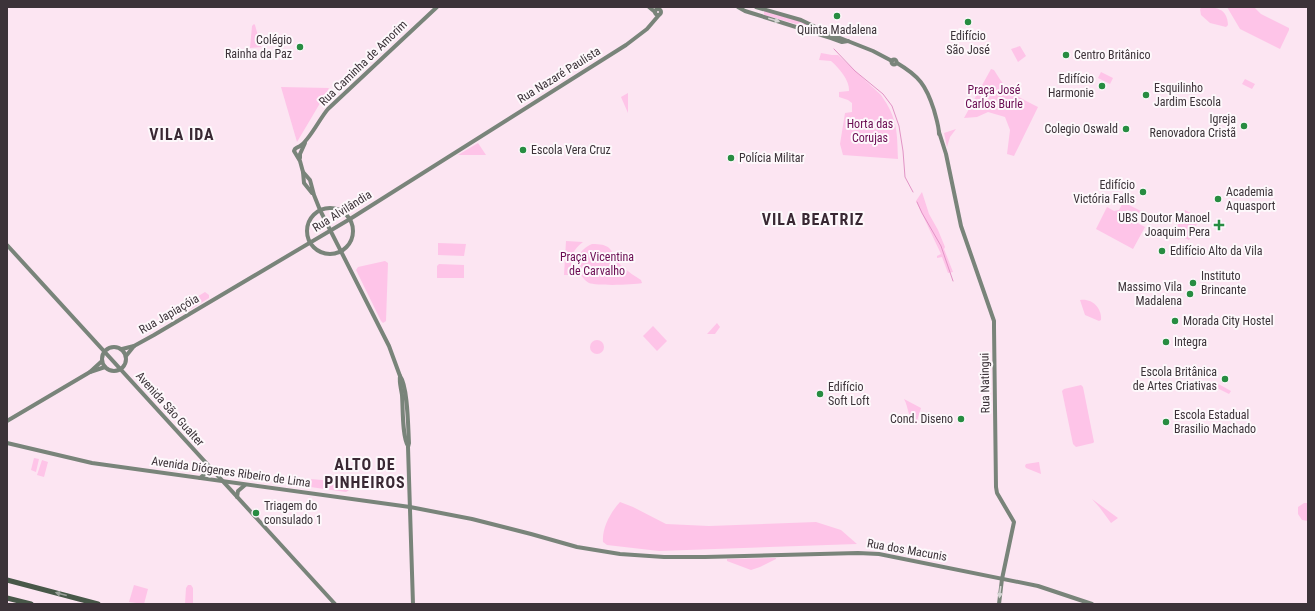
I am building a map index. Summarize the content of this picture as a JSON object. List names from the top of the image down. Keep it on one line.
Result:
{"streets":{"street":["Rua Caminha de Amorim","Rua Nazaré Paulista","Rua Alvilândia","Rua Japiaçóia","Rua Natingui","Avenida São Gualter","Avenida Diógenes Ribeiro de Lima","Rua dos Macunis"]},"crossings":[["Rua Nazaré Paulista","Rua Alvilândia"],["Rua Alvilândia","Rua Japiaçóia"],["Rua Japiaçóia","Avenida São Gualter"],["Rua Natingui","Rua dos Macunis"],["Avenida São Gualter","Avenida Diógenes Ribeiro de Lima"],["Avenida Diógenes Ribeiro de Lima","Rua dos Macunis"]],"districts":["VILA IDA","VILA BEATRIZ","ALTO DE PINHEIROS"],"parks":["Praça José Carlos Burle","Horta das Corujas","Praça Vicentina de Carvalho"],"places":{"other":["Quinta Madalena","Edifício São José","Colégio Rainha da Paz","Centro Britânico","Edifício Harmonie","Esquilinho Jardim Escola","Igreja Renovadora Cristã","Colegio Oswald","Escola Vera Cruz","Polícia Militar","Edifício Victória Falls","Academia Aquasport","Edifício Alto da Vila","Instituto Brincante","Massimo Vila Madalena","Morada City Hostel","Integra","Escola Britânica de Artes Criativas","Edifício Soft Loft","Cond. Diseno","Escola Estadual Brasilio Machado","Triagem do consulado 1"],"health":["UBS Doutor Manoel Joaquim Pera"]}}
